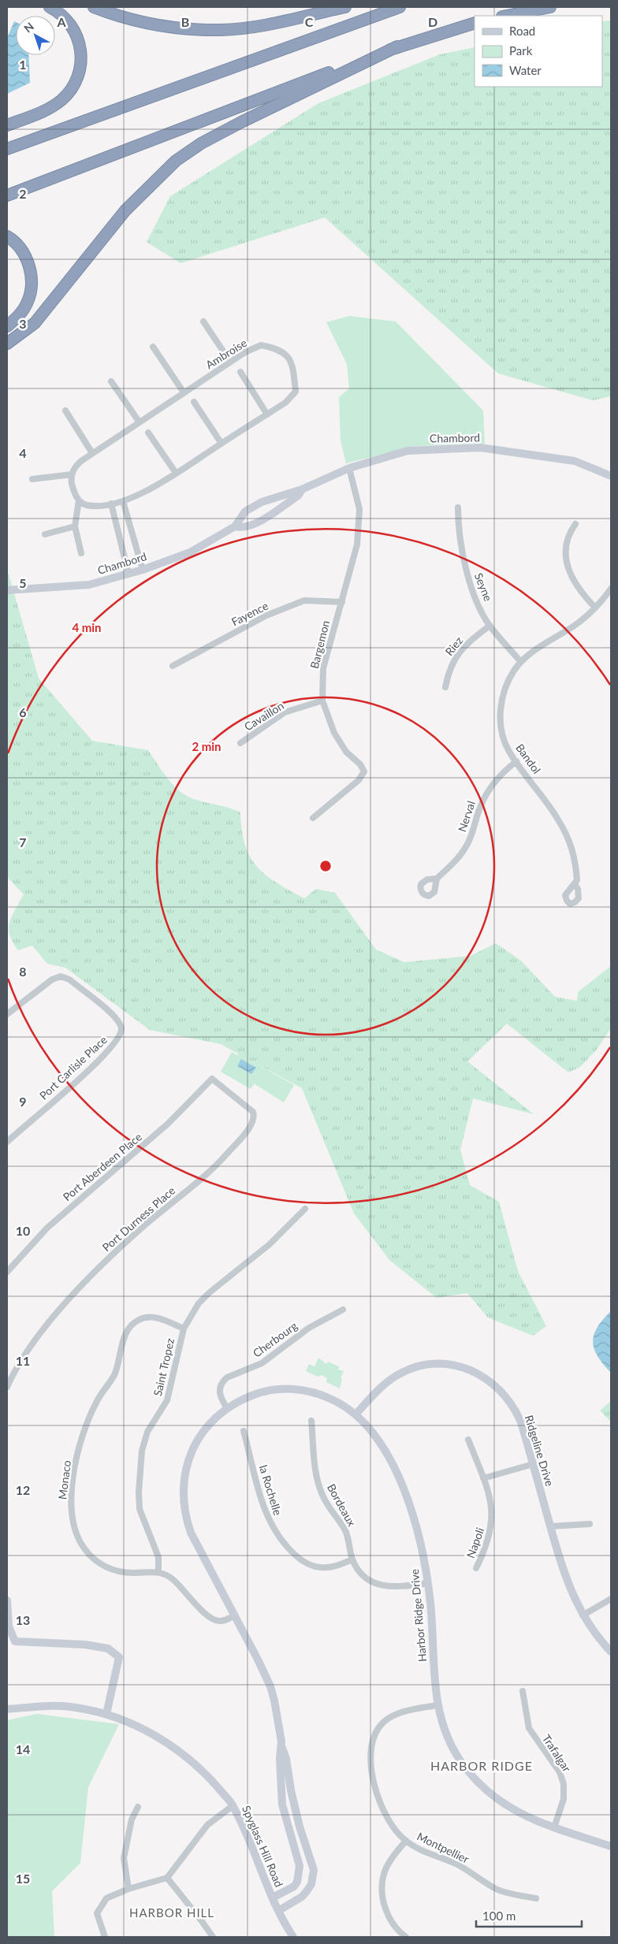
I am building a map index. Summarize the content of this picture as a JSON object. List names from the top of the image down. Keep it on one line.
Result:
{"streets":{"street":["Ambroise","Chambord","Seyne","Fayence","Bargemon","Riez","Cavaillon","Bandol","Nerval","Port Carlisle Place","Port Aberdeen Place","Port Durness Place","Cherbourg","Saint Tropez","Ridgeline Drive","Monaco","la Rochelle","Bordeaux","Napoli","Harbor Ridge Drive","Trafalgar","Spyglass Hill Road","Montpellier"]},"crossings":[["Chambord","Bargemon"],["Seyne","Riez"],["Seyne","Bandol"],["Fayence","Bargemon"],["Bargemon","Cavaillon"],["Bandol","Nerval"],["Port Aberdeen Place","Port Durness Place"],["Cherbourg","Harbor Ridge Drive"],["Saint Tropez","Monaco"],["Ridgeline Drive","Harbor Ridge Drive"],["la Rochelle","Bordeaux"],["Bordeaux","Harbor Ridge Drive"],["Harbor Ridge Drive","Trafalgar"],["Harbor Ridge Drive","Spyglass Hill Road"],["Harbor Ridge Drive","Montpellier"]],"districts":["HARBOR RIDGE","HARBOR HILL"],"legend":["Road","Park","Water"],"scale_bar":"100 m","north":"top left","grid":{"columns":["A","B","C","D"],"rows":["1","2","3","4","5","6","7","8","9","10","11","12","13","14","15"]},"rings":["4 min","2 min"]}
